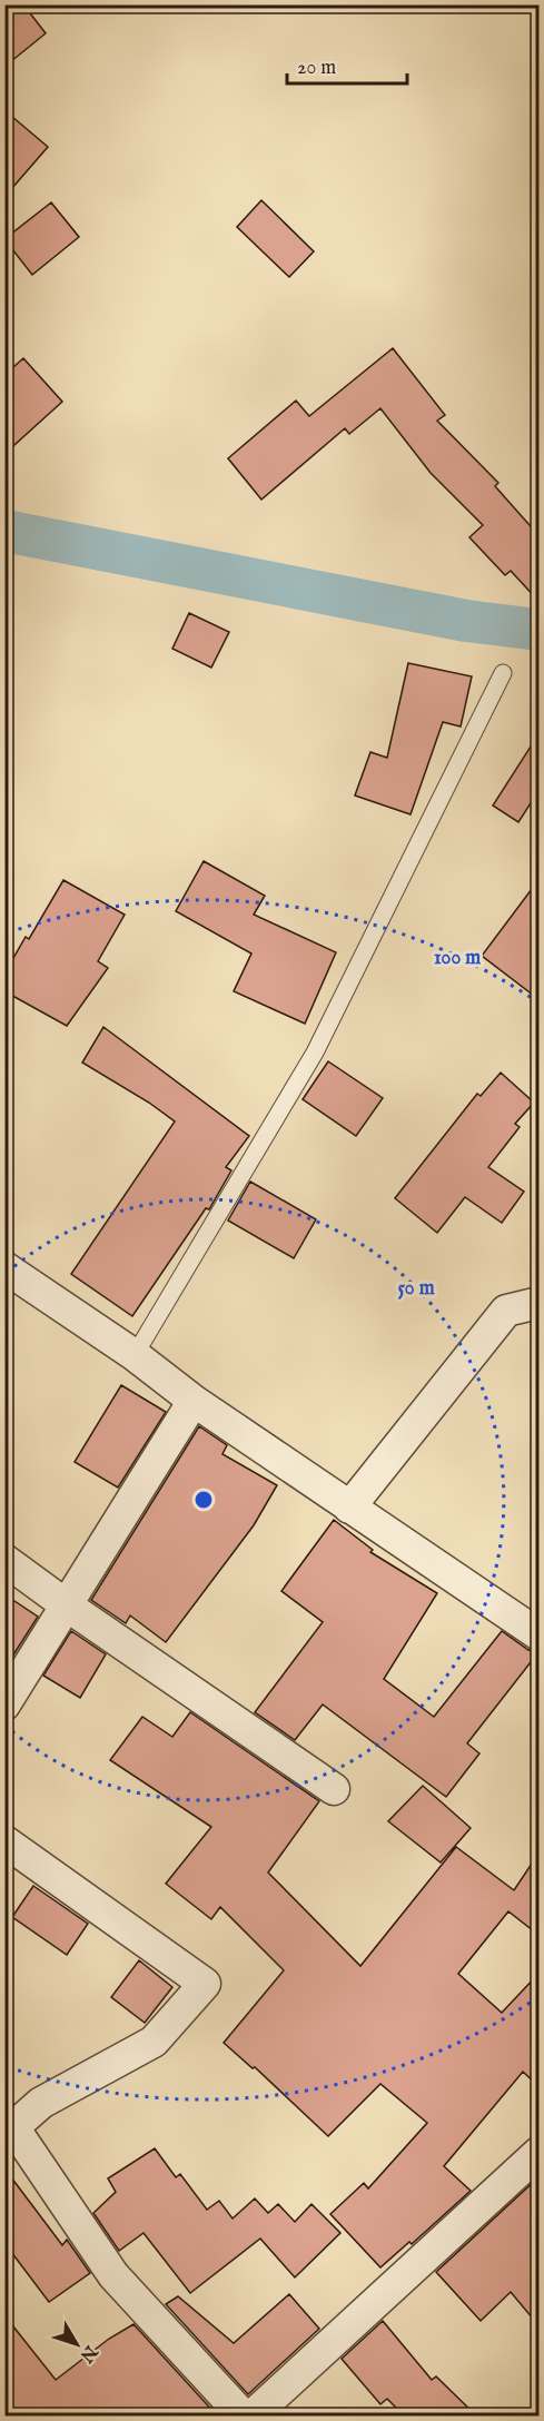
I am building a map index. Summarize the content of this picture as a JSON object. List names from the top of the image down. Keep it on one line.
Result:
{"scale_bar":"20 m","north":"bottom right","rings":["100 m","50 m"]}
